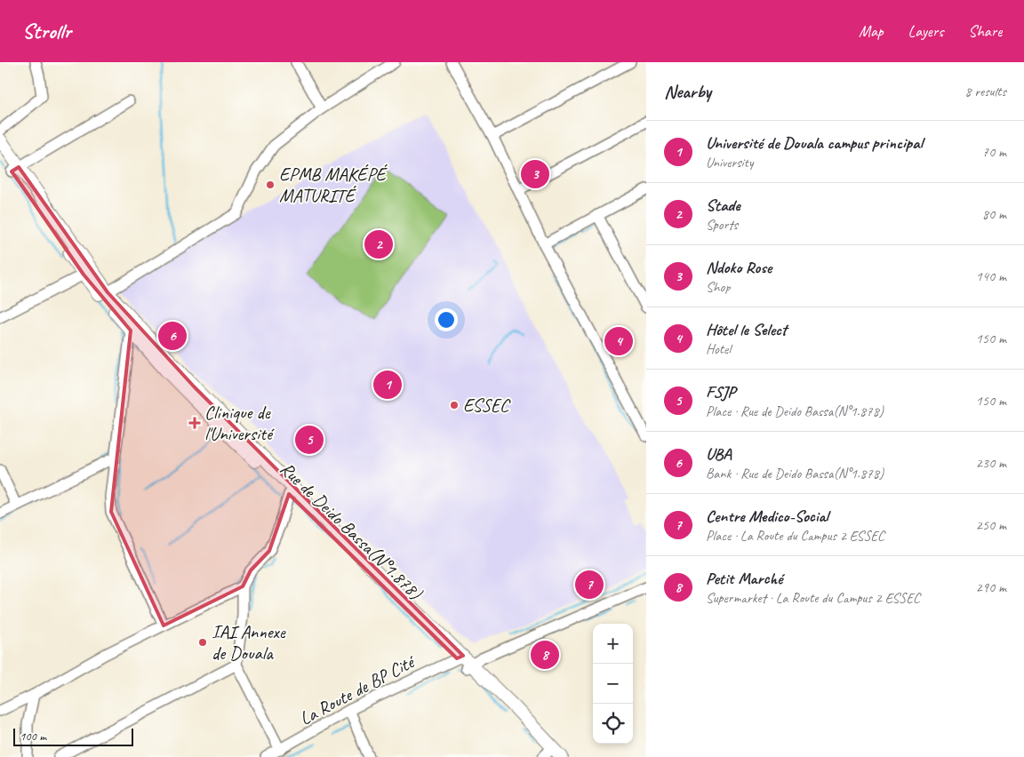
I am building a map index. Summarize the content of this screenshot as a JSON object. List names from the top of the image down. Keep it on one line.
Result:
{"streets":{"main road":["Rue de Deido Bassa(N°1.878)"],"street":["La Route de BP Cité"]},"crossings":[["Rue de Deido Bassa(N°1.878)","La Route de BP Cité"]],"places":{"other":["EPMB MAKÉPÉ MATURITÉ","ESSEC","IAI Annexe de Douala"],"health":["Clinique de l'Université"]},"scale_bar":"100 m","page":{"header":"Strollr","nav":["Map","Layers","Share"],"heading":["Nearby","8 results"],"list":[{"mark":"1","name":"Université de Douala campus principal","note":"University","value":"70 m"},{"mark":"2","name":"Stade","note":"Sports","value":"80 m"},{"mark":"3","name":"Ndoko Rose","note":"Shop","value":"140 m"},{"mark":"4","name":"Hôtel le Select","note":"Hotel","value":"150 m"},{"mark":"5","name":"FSJP","note":"Place · Rue de Deido Bassa(N°1.878)","value":"150 m"},{"mark":"6","name":"UBA","note":"Bank · Rue de Deido Bassa(N°1.878)","value":"230 m"},{"mark":"7","name":"Centre Medico-Social","note":"Place · La Route du Campus 2 ESSEC","value":"250 m"},{"mark":"8","name":"Petit Marché","note":"Supermarket · La Route du Campus 2 ESSEC","value":"290 m"}],"pins":["3","2","6","4","1","5","7","8"],"map_buttons":["+","−"],"scale":"100 m"}}
